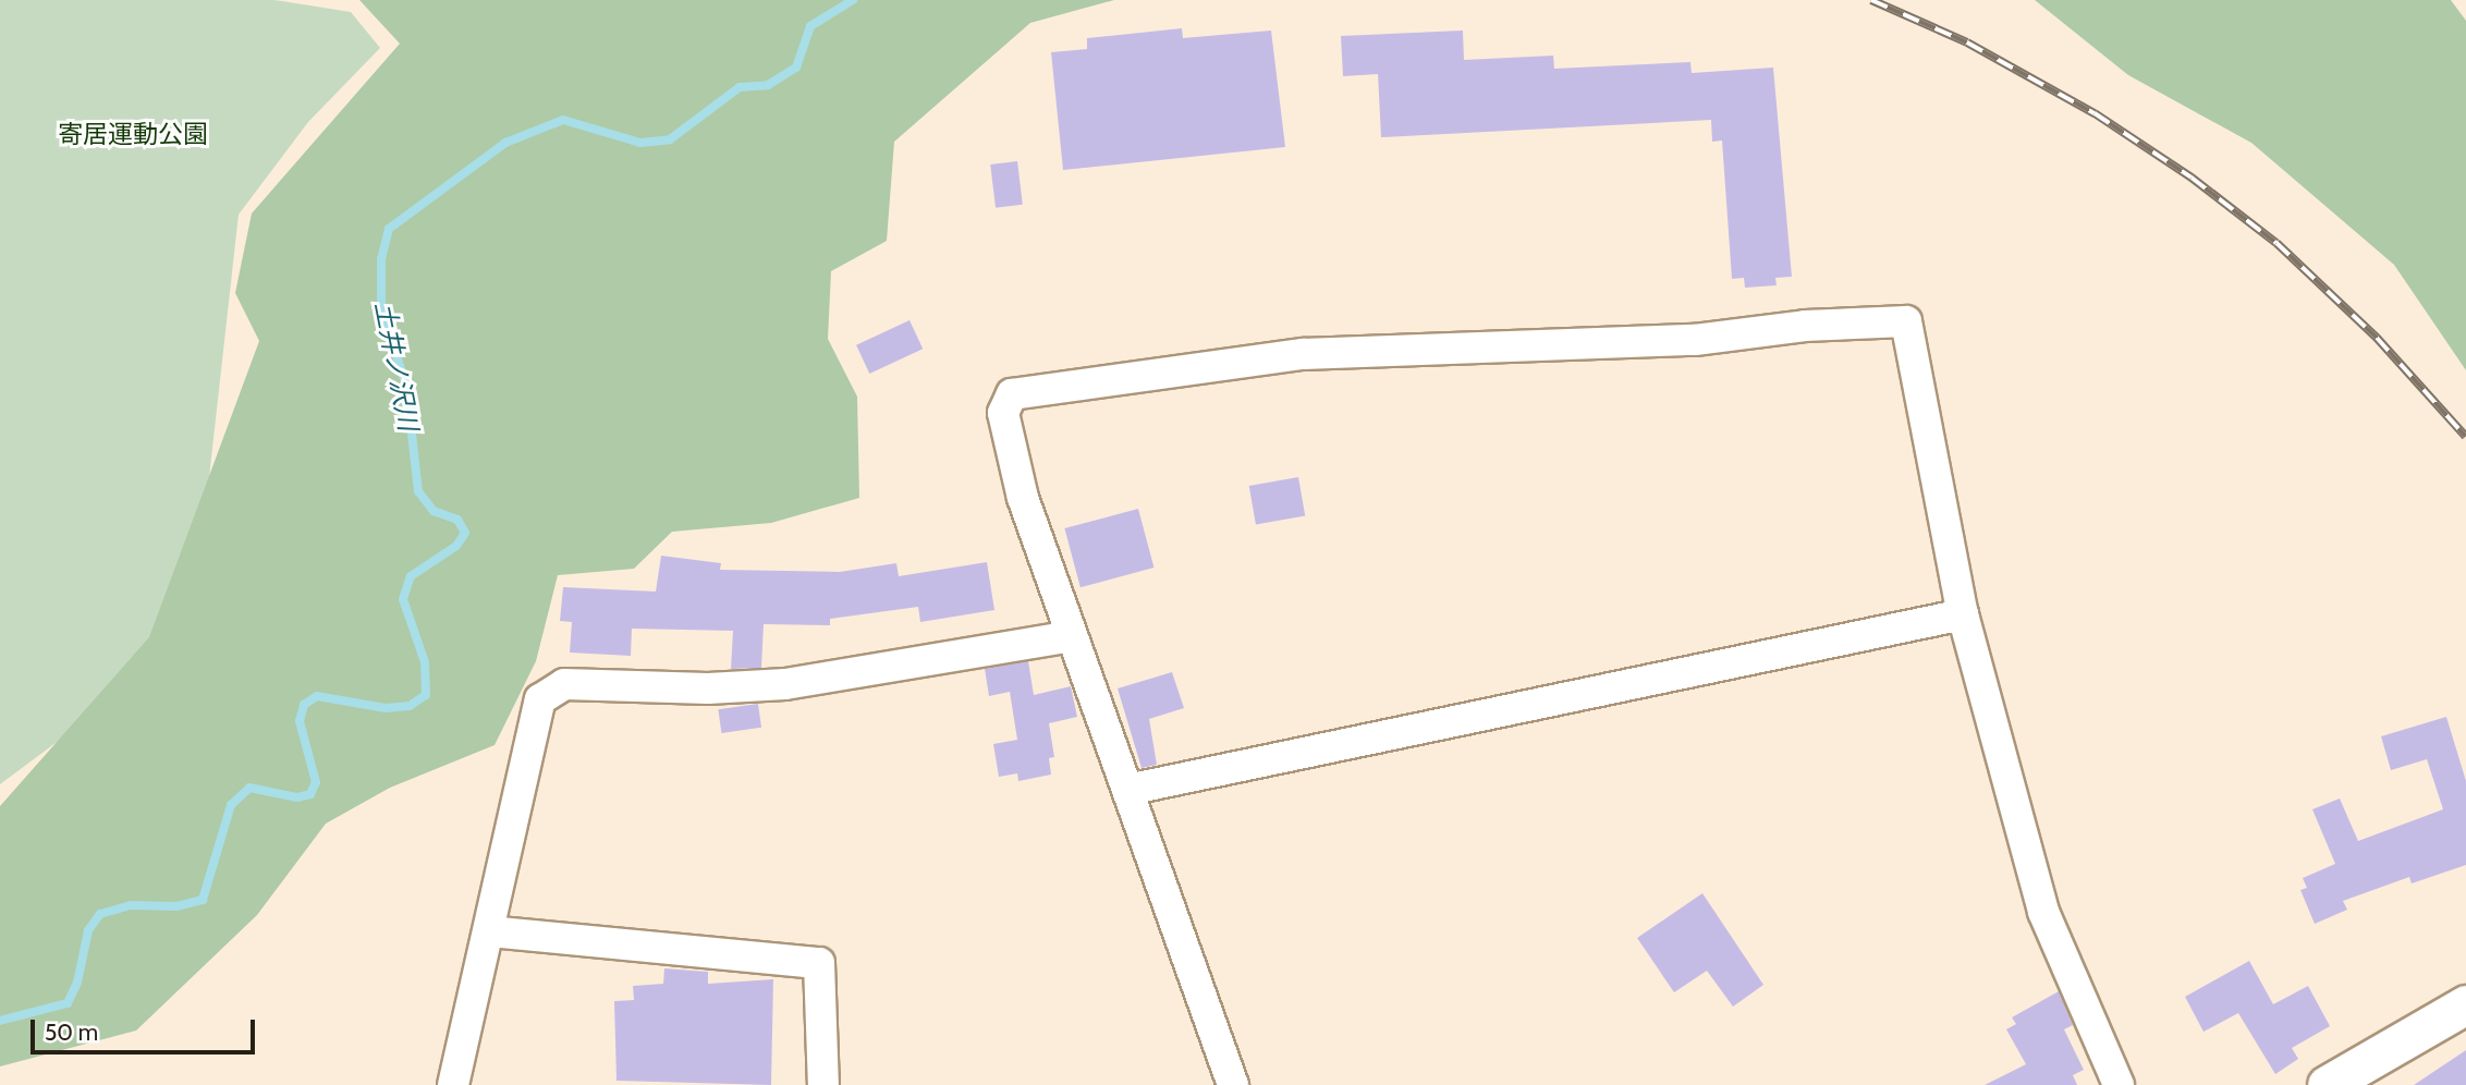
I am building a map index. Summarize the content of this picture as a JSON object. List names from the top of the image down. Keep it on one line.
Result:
{"water":["土井ノ沢川"],"parks":["寄居運動公園"],"scale_bar":"50 m"}
